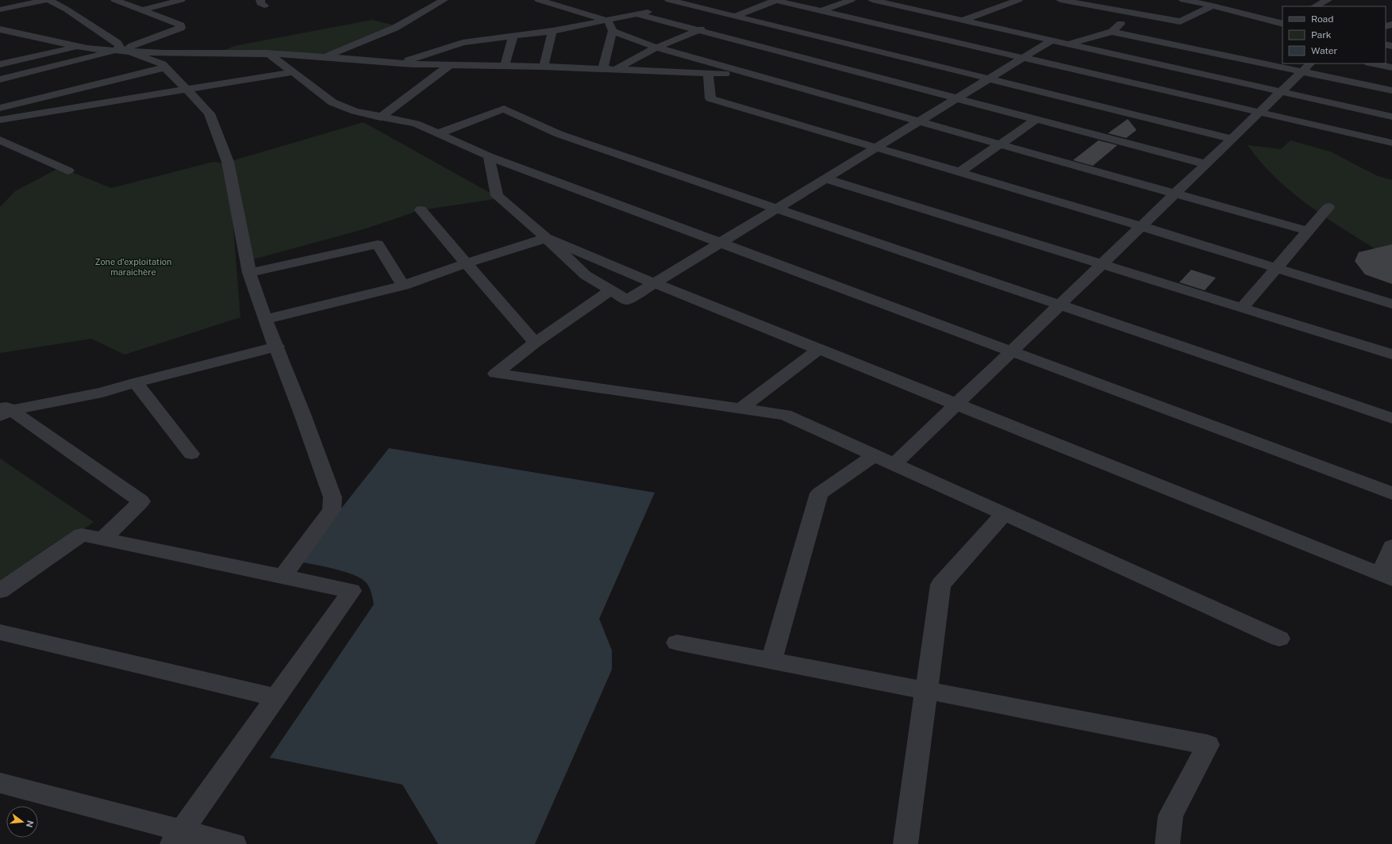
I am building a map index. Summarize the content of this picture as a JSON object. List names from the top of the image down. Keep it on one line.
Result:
{"parks":["Zone d'exploitation maraichère"],"legend":["Road","Park","Water"],"north":"right"}
